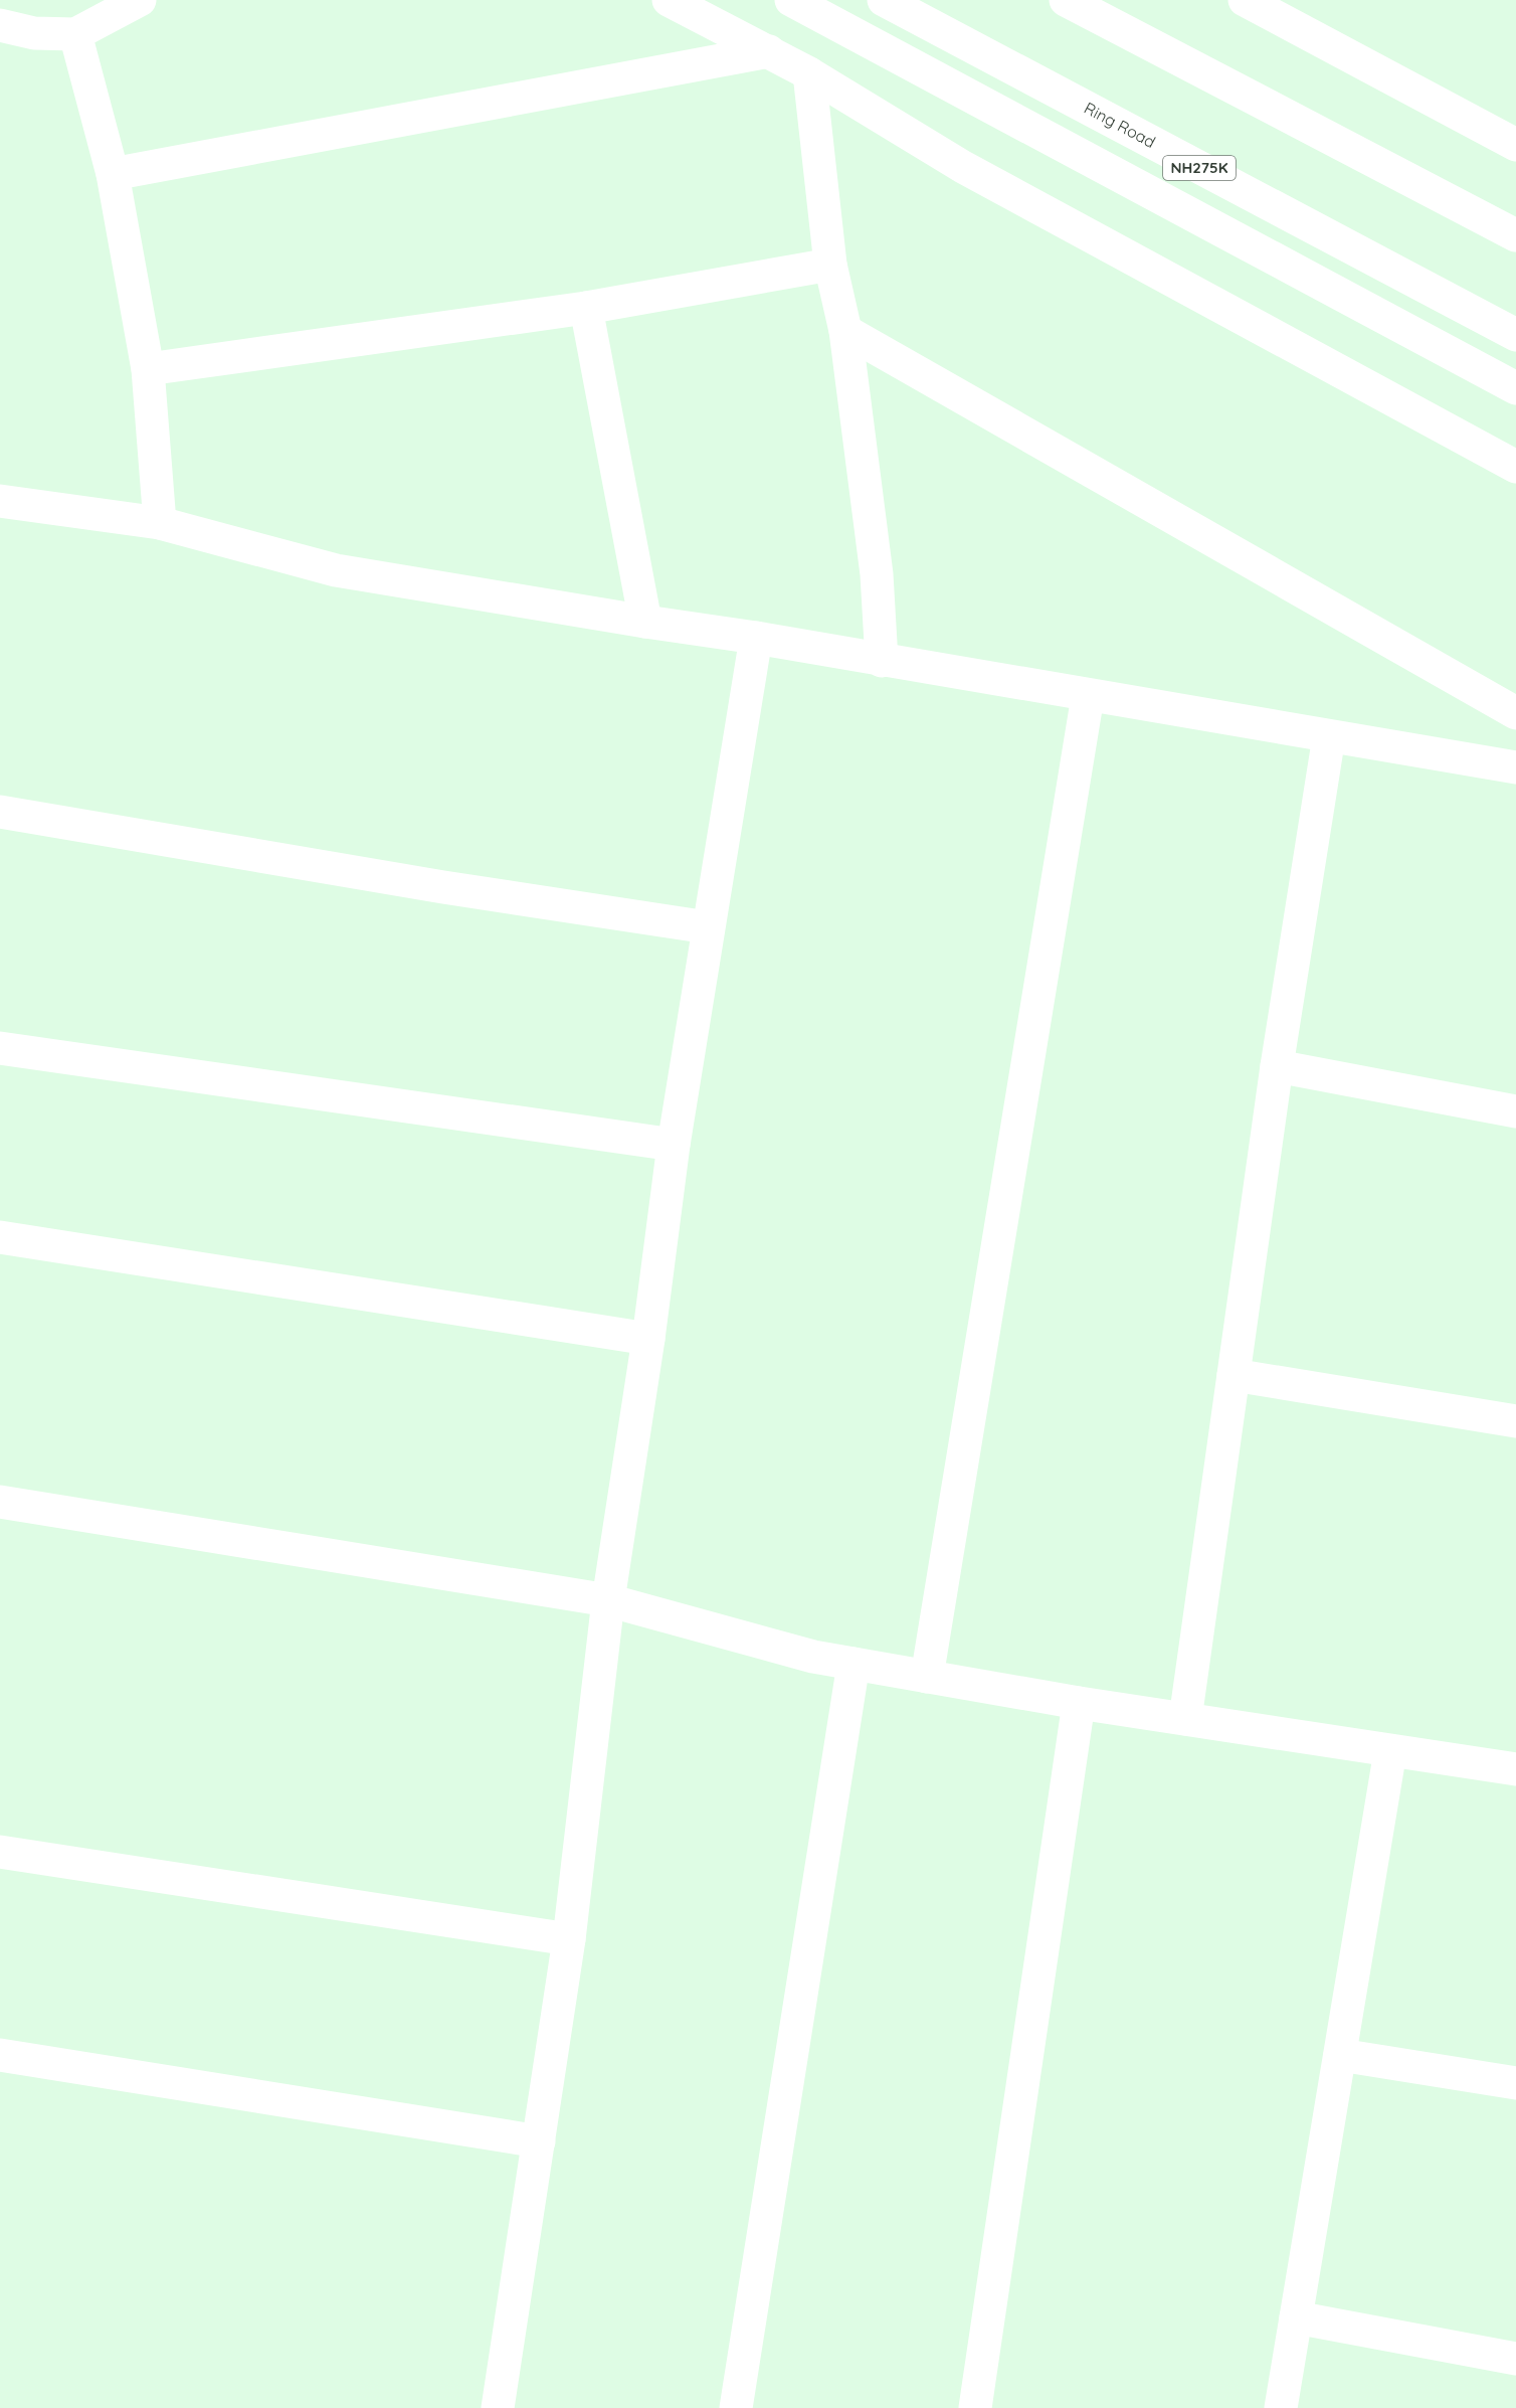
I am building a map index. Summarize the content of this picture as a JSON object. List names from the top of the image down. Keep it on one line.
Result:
{"streets":{"main road":["Ring Road","NH275K"]}}
